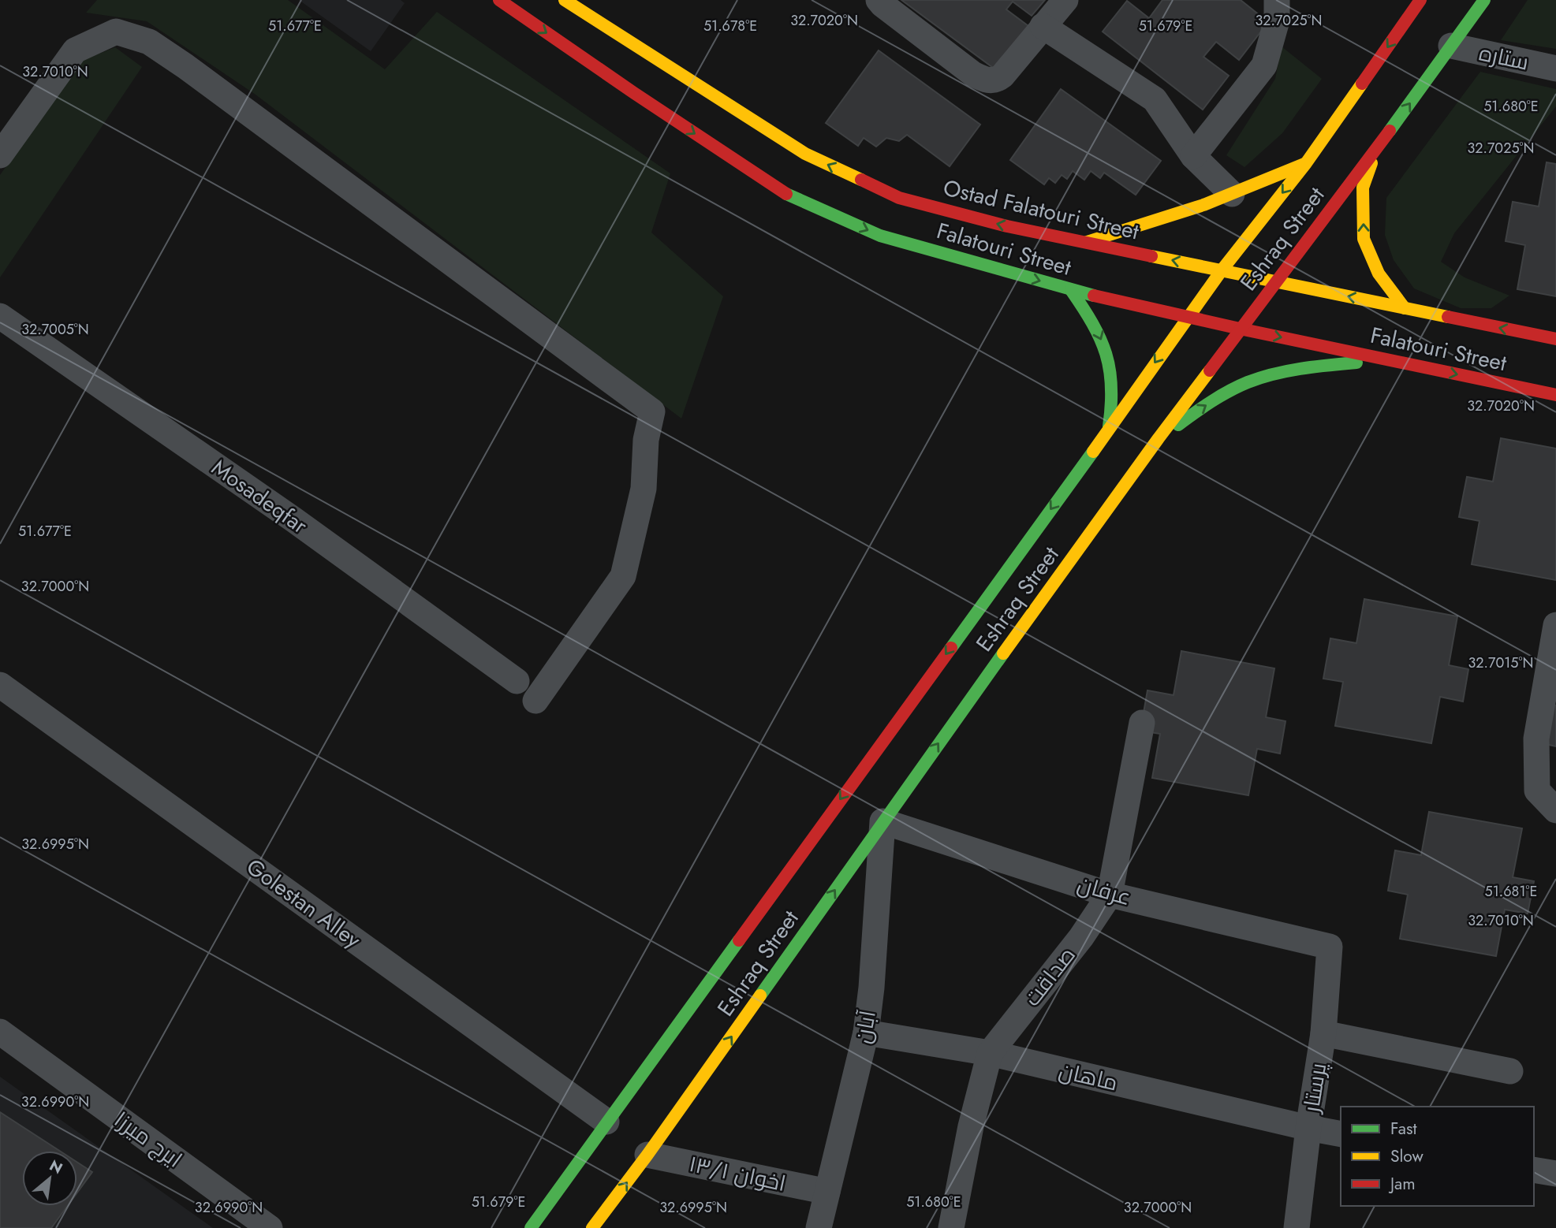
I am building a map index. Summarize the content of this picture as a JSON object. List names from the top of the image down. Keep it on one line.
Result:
{"streets":{"main road":["Ostad Falatouri Street","Eshraq Street","Falatouri Street"],"street":["ستاره","Mosadeqfar","عرفان","Golestan Alley","صداقت","آبان","ماهان","پرستار","ایرج میرزا","اخوان ۱۳/۱"]},"crossings":[["ستاره","Eshraq Street"],["Ostad Falatouri Street","Eshraq Street"],["Eshraq Street","Falatouri Street"],["Eshraq Street","عرفان"],["Eshraq Street","Golestan Alley"],["Eshraq Street","آبان"],["Eshraq Street","اخوان ۱۳/۱"],["عرفان","صداقت"],["عرفان","آبان"],["عرفان","پرستار"],["صداقت","ماهان"],["آبان","ماهان"],["آبان","اخوان ۱۳/۱"],["ماهان","پرستار"]],"one_way":["Ostad Falatouri Street","Falatouri Street"],"legend":["Fast","Slow","Jam"],"north":"top right","coordinates":["32.7020°N","32.7025°N","51.677°E","51.678°E","51.679°E","32.7010°N","51.680°E","32.7005°N","32.7000°N","32.7015°N","32.6995°N","51.681°E","32.6990°N"]}
